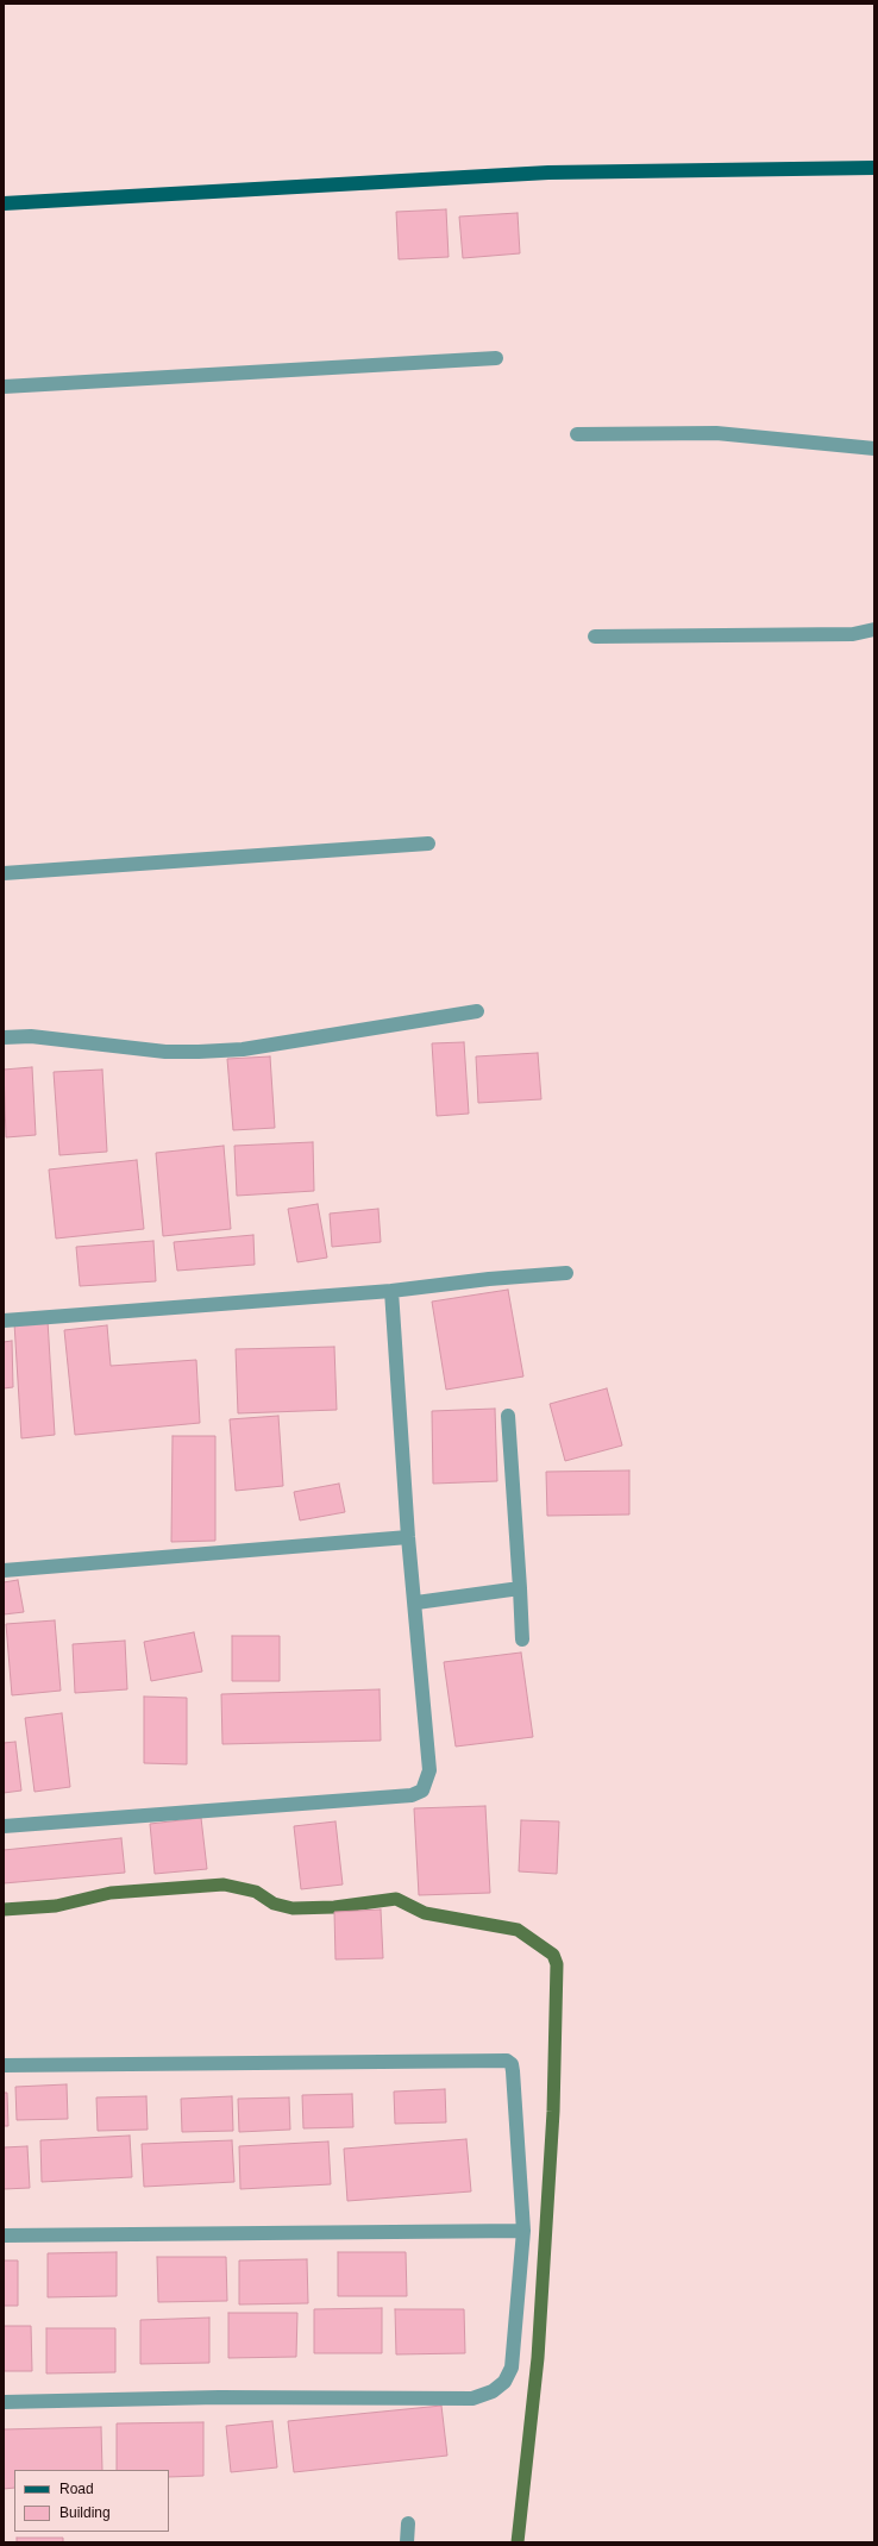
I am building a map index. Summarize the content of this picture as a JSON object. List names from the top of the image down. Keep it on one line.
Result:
{"legend":["Road","Building"]}
